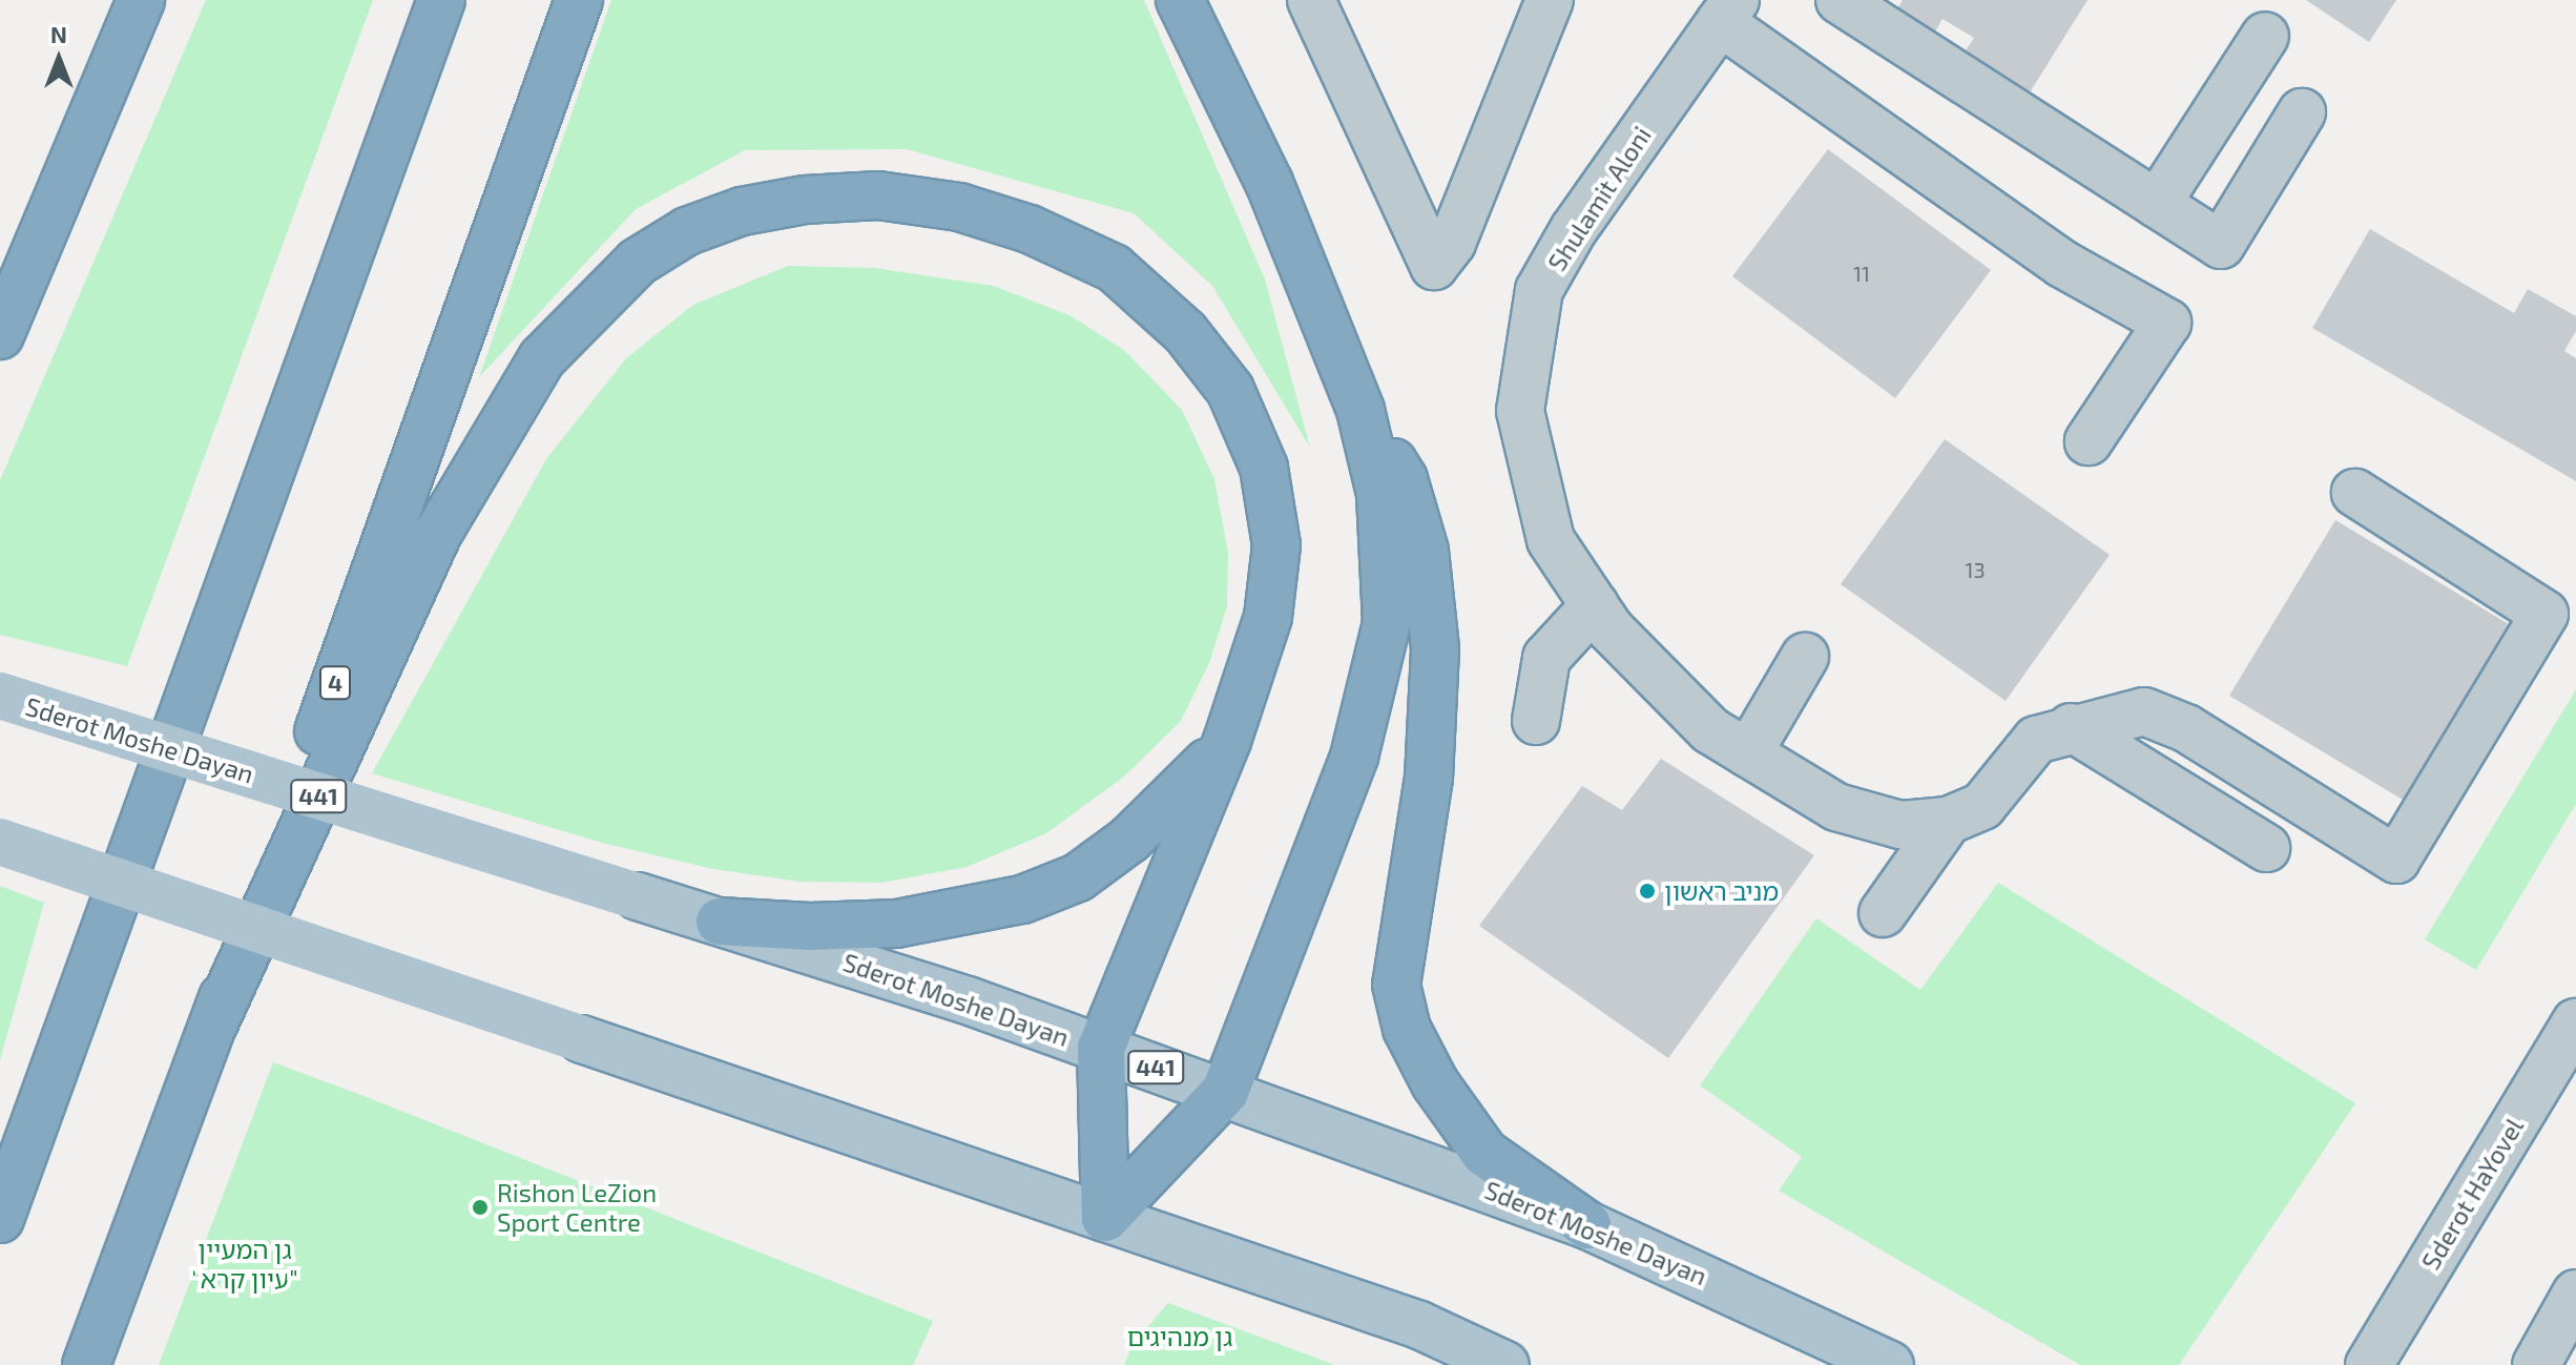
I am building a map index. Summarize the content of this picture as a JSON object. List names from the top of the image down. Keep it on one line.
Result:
{"streets":{"highway":["4"],"main road":["Sderot Moshe Dayan","441"],"street":["Shulamit Aloni","Sderot HaYovel"]},"parks":["גן המעיין \"עיון קרא\"","גן מנהיגים"],"places":["מניב ראשון","Rishon LeZion Sport Centre"],"house_numbers":["11","13"],"north":"top"}
